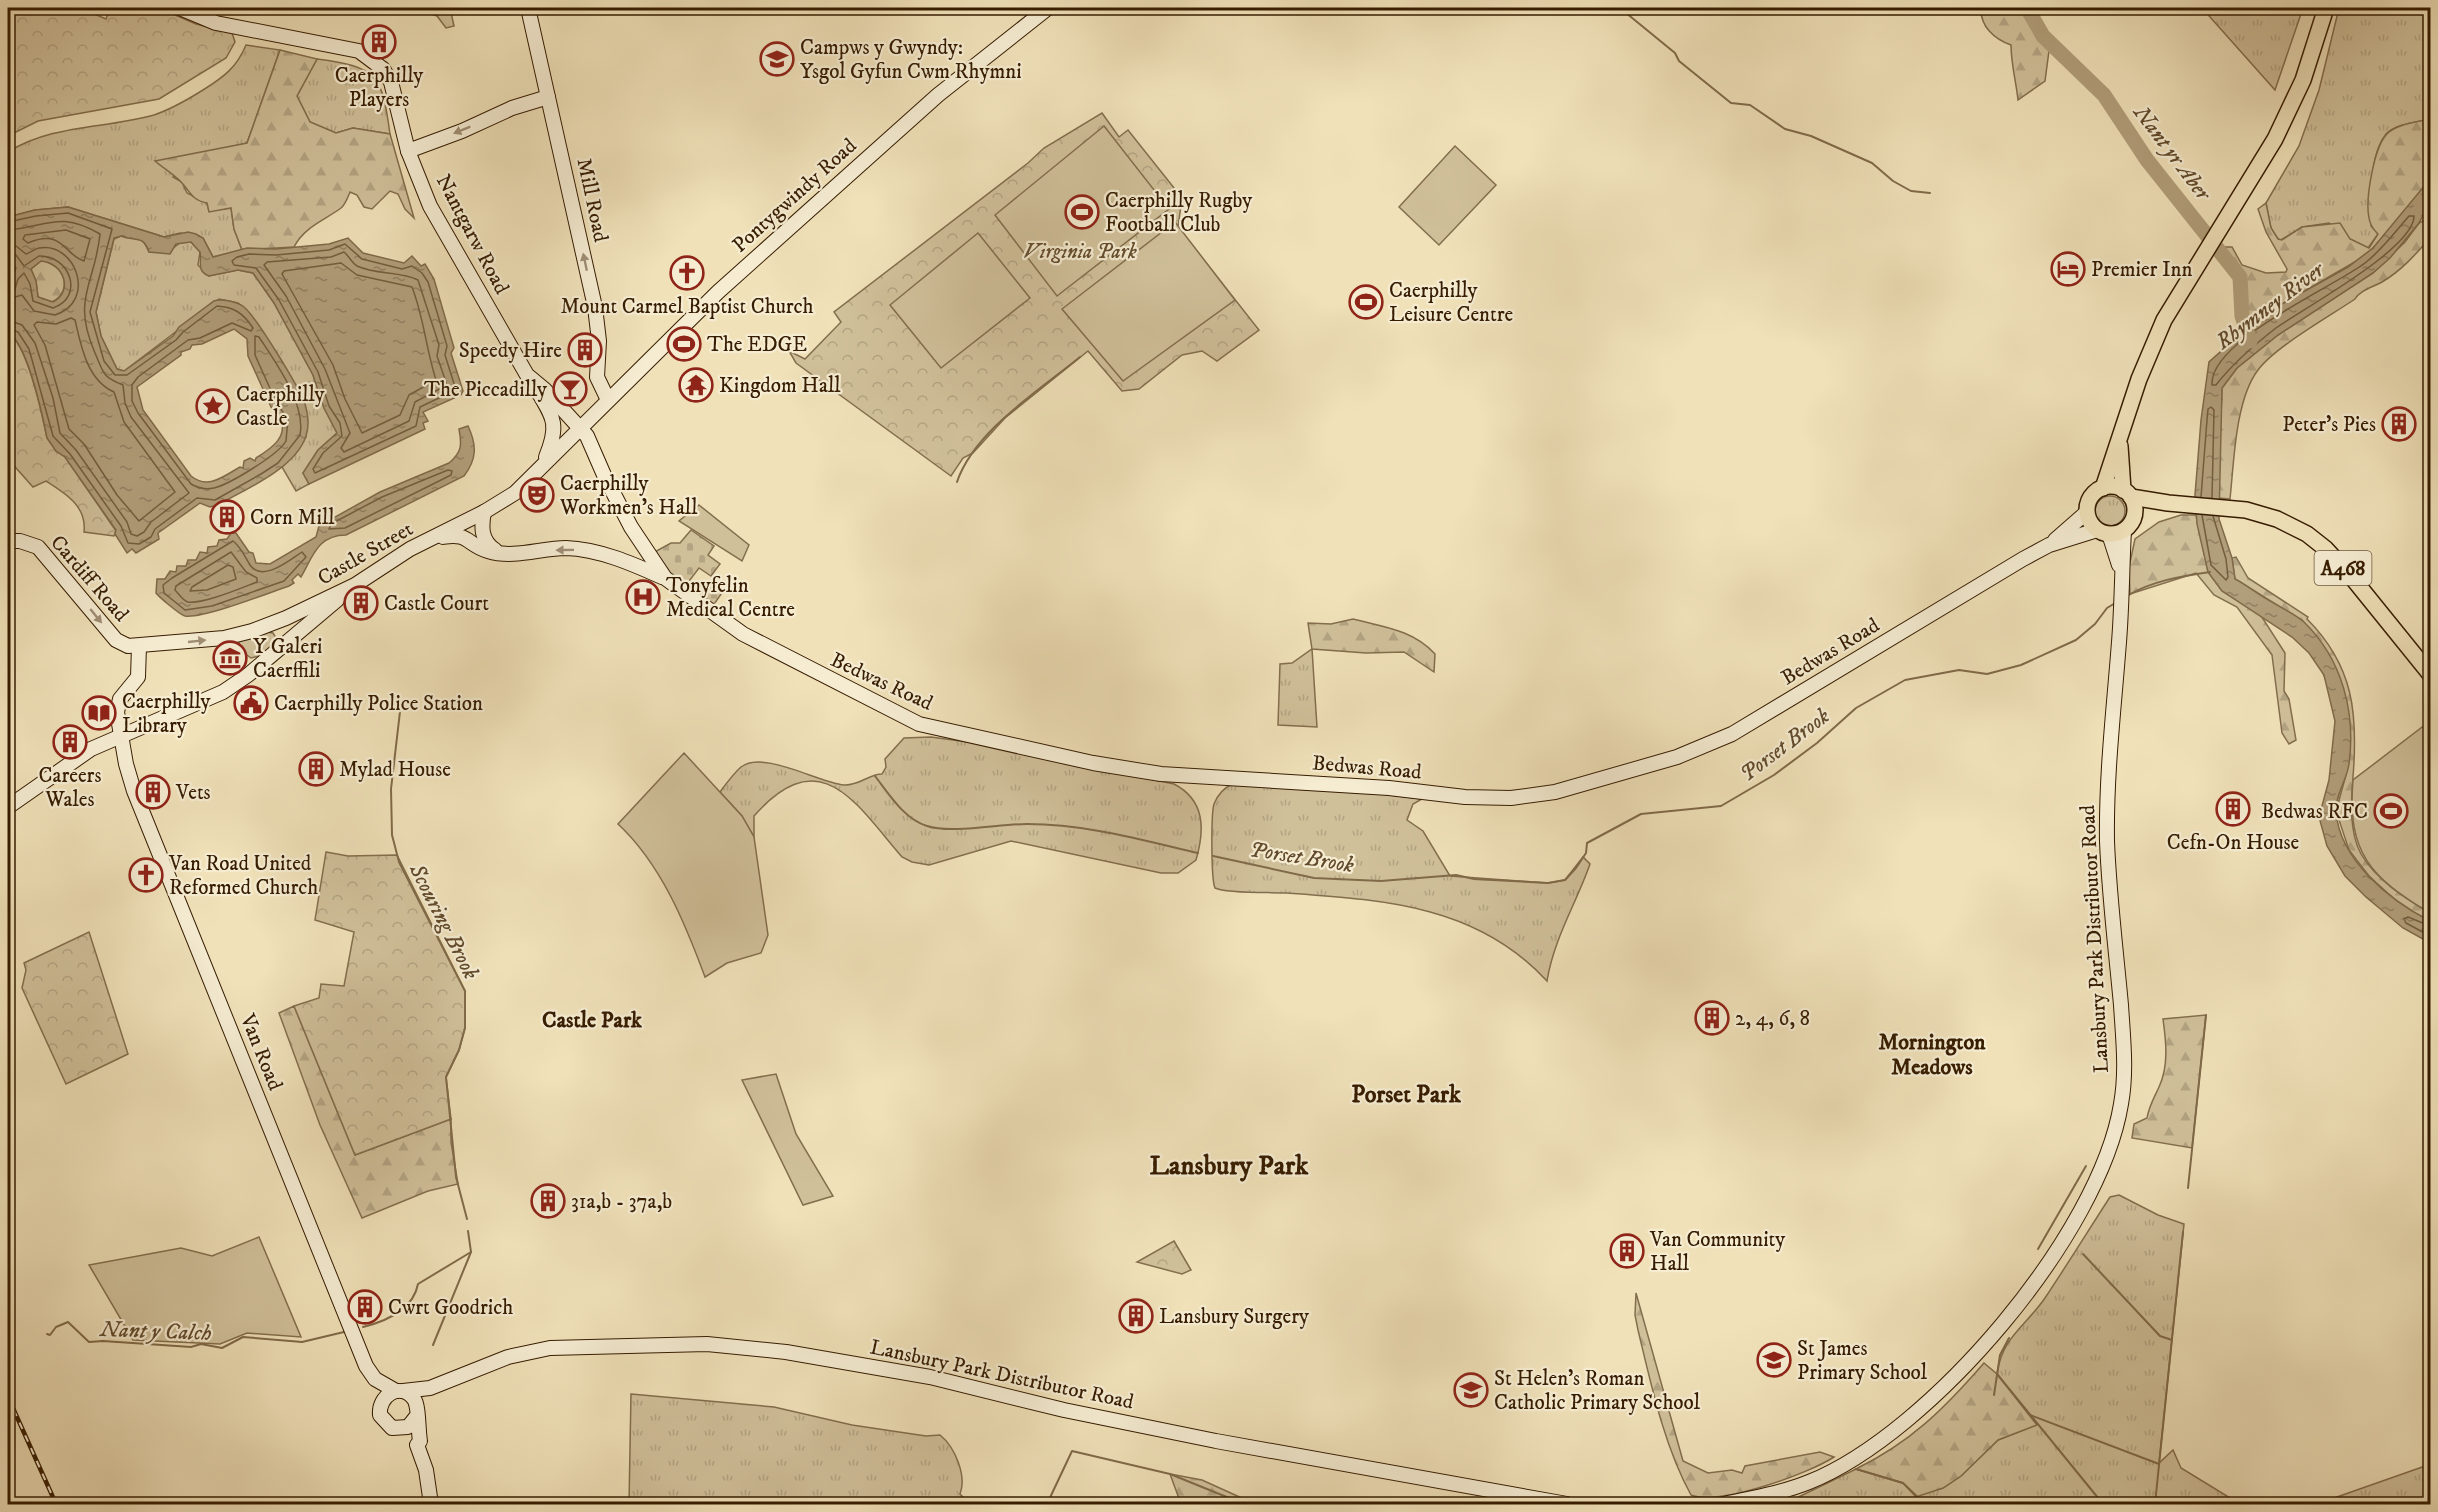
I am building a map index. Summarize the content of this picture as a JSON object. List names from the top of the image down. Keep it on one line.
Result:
{"streets":{"main road":["Pontygwindy Road","Mill Road","Nantgarw Road","Castle Street","A468","Cardiff Road","Bedwas Road","Lansbury Park Distributor Road","Van Road"]},"crossings":[["Pontygwindy Road","Mill Road"],["Pontygwindy Road","Castle Street"],["Castle Street","Cardiff Road"],["Castle Street","Van Road"],["A468","Lansbury Park Distributor Road"],["Cardiff Road","Van Road"],["Lansbury Park Distributor Road","Van Road"]],"one_way":["Mill Road","Cardiff Road"],"districts":["Castle Park","Mornington Meadows","Porset Park","Lansbury Park"],"water":["Nant yr Aber","Rhymney River","Porset Brook","Scouring Brook","Nant y Calch"],"parks":["Virginia Park"],"places":{"building":["Caerphilly Players","Speedy Hire","Peter's Pies","Corn Mill","Castle Court","Careers Wales","Mylad House","Vets","Cefn-On House","2, 4, 6, 8","31a,b - 37a,b","Van Community Hall","Cwrt Goodrich","Lansbury Surgery"],"school or university":["Campws y Gwyndy: Ysgol Gyfun Cwm Rhymni","St James Primary School","St Helen's Roman Catholic Primary School"],"sports":["Caerphilly Rugby Football Club","Caerphilly Leisure Centre","The EDGE","Bedwas RFC"],"hotel":["Premier Inn"],"church":["Mount Carmel Baptist Church","Van Road United Reformed Church"],"temple":["Kingdom Hall"],"bar":["The Piccadilly"],"place":["Caerphilly Castle"],"theatre":["Caerphilly Workmen's Hall"],"hospital":["Tonyfelin Medical Centre"],"museum":["Y Galeri Caerffili"],"public building":["Caerphilly Police Station"],"library":["Caerphilly Library"]}}
